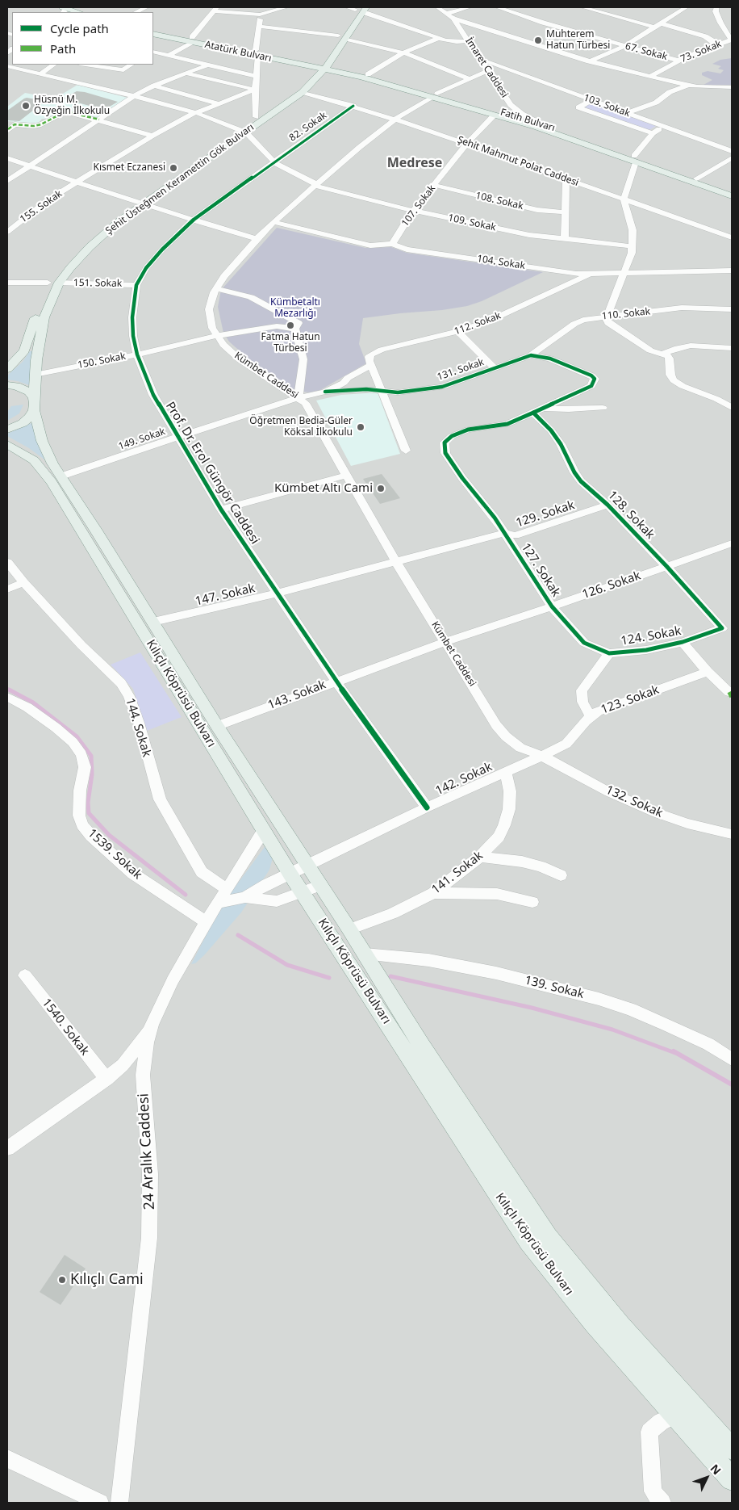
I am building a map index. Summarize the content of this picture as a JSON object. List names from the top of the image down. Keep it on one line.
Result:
{"streets":{"main road":["Atatürk Bulvarı","Fatih Bulvarı","Şehit Üsteğmen Keramettin Gök Bulvarı","Kılıçlı Köprüsü Bulvarı"],"street":["67. Sokak","73. Sokak","İmaret Caddesi","103. Sokak","82. Sokak","Şehit Mahmut Polat Caddesi","108. Sokak","107. Sokak","155. Sokak","109. Sokak","104. Sokak","151. Sokak","110. Sokak","112. Sokak","150. Sokak","131. Sokak","Kümbet Caddesi","149. Sokak","Prof. Dr. Erol Güngör Caddesi","129. Sokak","128. Sokak","127. Sokak","126. Sokak","147. Sokak","124. Sokak","143. Sokak","123. Sokak","144. Sokak","142. Sokak","132. Sokak","1539. Sokak","141. Sokak","139. Sokak","1540. Sokak","24 Aralık Caddesi"]},"crossings":[["Atatürk Bulvarı","Fatih Bulvarı"],["Atatürk Bulvarı","Şehit Üsteğmen Keramettin Gök Bulvarı"],["67. Sokak","73. Sokak"],["İmaret Caddesi","103. Sokak"],["İmaret Caddesi","Fatih Bulvarı"],["İmaret Caddesi","107. Sokak"],["İmaret Caddesi","Kümbet Caddesi"],["Fatih Bulvarı","Şehit Üsteğmen Keramettin Gök Bulvarı"],["Fatih Bulvarı","107. Sokak"],["Fatih Bulvarı","Kümbet Caddesi"],["82. Sokak","Şehit Mahmut Polat Caddesi"],["82. Sokak","109. Sokak"],["82. Sokak","Prof. Dr. Erol Güngör Caddesi"],["Şehit Mahmut Polat Caddesi","Şehit Üsteğmen Keramettin Gök Bulvarı"],["Şehit Mahmut Polat Caddesi","107. Sokak"],["Şehit Mahmut Polat Caddesi","Kümbet Caddesi"],["Şehit Üsteğmen Keramettin Gök Bulvarı","109. Sokak"],["Şehit Üsteğmen Keramettin Gök Bulvarı","151. Sokak"],["Şehit Üsteğmen Keramettin Gök Bulvarı","150. Sokak"],["Şehit Üsteğmen Keramettin Gök Bulvarı","Kılıçlı Köprüsü Bulvarı"],["108. Sokak","107. Sokak"],["107. Sokak","109. Sokak"],["107. Sokak","104. Sokak"],["109. Sokak","Kümbet Caddesi"],["109. Sokak","Prof. Dr. Erol Güngör Caddesi"],["104. Sokak","112. Sokak"],["104. Sokak","Kümbet Caddesi"],["151. Sokak","Prof. Dr. Erol Güngör Caddesi"],["110. Sokak","131. Sokak"],["150. Sokak","Kümbet Caddesi"],["150. Sokak","Prof. Dr. Erol Güngör Caddesi"],["131. Sokak","128. Sokak"],["131. Sokak","127. Sokak"],["Kümbet Caddesi","149. Sokak"],["Kümbet Caddesi","129. Sokak"],["Kümbet Caddesi","126. Sokak"],["Kümbet Caddesi","147. Sokak"],["Kümbet Caddesi","143. Sokak"],["Kümbet Caddesi","123. Sokak"],["Kümbet Caddesi","142. Sokak"],["Kümbet Caddesi","132. Sokak"],["149. Sokak","Prof. Dr. Erol Güngör Caddesi"],["149. Sokak","Kılıçlı Köprüsü Bulvarı"],["Prof. Dr. Erol Güngör Caddesi","147. Sokak"],["Prof. Dr. Erol Güngör Caddesi","143. Sokak"],["Prof. Dr. Erol Güngör Caddesi","142. Sokak"],["129. Sokak","128. Sokak"],["129. Sokak","127. Sokak"],["129. Sokak","147. Sokak"],["128. Sokak","127. Sokak"],["128. Sokak","126. Sokak"],["128. Sokak","124. Sokak"],["127. Sokak","126. Sokak"],["127. Sokak","124. Sokak"],["126. Sokak","124. Sokak"],["126. Sokak","143. Sokak"],["147. Sokak","Kılıçlı Köprüsü Bulvarı"],["Kılıçlı Köprüsü Bulvarı","143. Sokak"],["Kılıçlı Köprüsü Bulvarı","142. Sokak"],["Kılıçlı Köprüsü Bulvarı","141. Sokak"],["Kılıçlı Köprüsü Bulvarı","139. Sokak"],["Kılıçlı Köprüsü Bulvarı","24 Aralık Caddesi"],["123. Sokak","142. Sokak"],["123. Sokak","132. Sokak"],["144. Sokak","24 Aralık Caddesi"],["142. Sokak","132. Sokak"],["142. Sokak","141. Sokak"],["1539. Sokak","24 Aralık Caddesi"]],"districts":["Medrese"],"parks":["Kümbetaltı Mezarlığı"],"places":["Muhterem Hatun Türbesi","Hüsnü M. Özyeğin İlkokulu","Kısmet Eczanesi","Fatma Hatun Türbesi","Öğretmen Bedia-Güler Köksal İlkokulu","Kümbet Altı Cami","Kılıçlı Cami"],"legend":["Cycle path","Path"],"north":"top right"}
